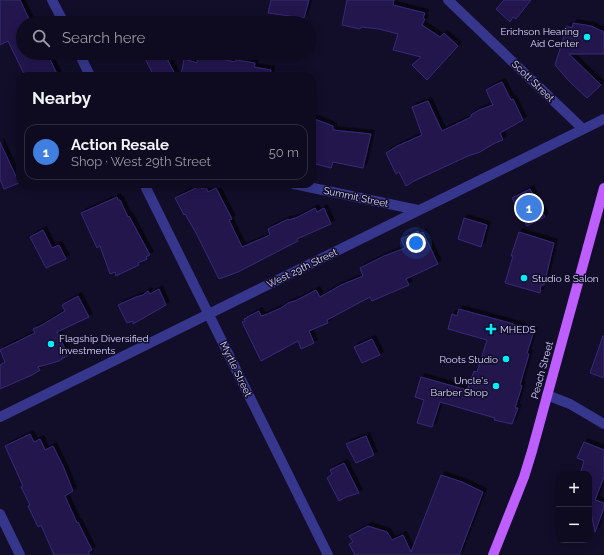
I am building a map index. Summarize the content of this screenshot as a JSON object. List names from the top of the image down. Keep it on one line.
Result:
{"streets":{"main road":["Peach Street"],"street":["Scott Street","Summit Street","West 29th Street","Myrtle Street"]},"crossings":[["Scott Street","West 29th Street"],["Summit Street","West 29th Street"],["West 29th Street","Myrtle Street"]],"places":{"other":["Erichson Hearing Aid Center","Studio 8 Salon","Flagship Diversified Investments","Roots Studio","Uncle's Barber Shop"],"health":["MHEDS"]},"page":{"search":"Search here","heading":"Nearby","list":[{"mark":"1","name":"Action Resale","note":"Shop · West 29th Street","value":"50 m"}],"pins":"1","map_buttons":["+","−"]}}
